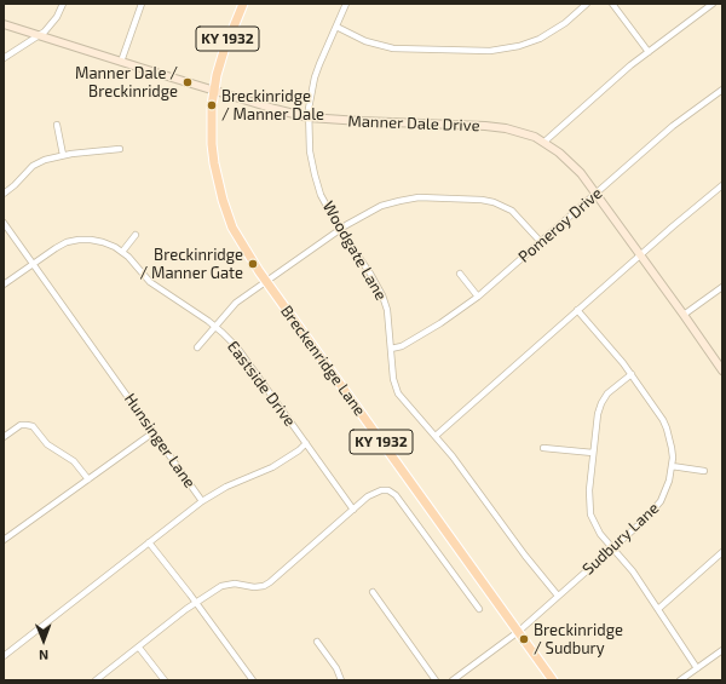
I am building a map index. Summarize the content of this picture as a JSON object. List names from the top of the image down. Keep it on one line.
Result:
{"streets":{"main road":["KY 1932","Breckenridge Lane"],"street":["Manner Dale Drive","Pomeroy Drive","Woodgate Lane","Eastside Drive","Hunsinger Lane","Sudbury Lane"]},"crossings":[["Manner Dale Drive","Pomeroy Drive"],["Manner Dale Drive","Woodgate Lane"],["Manner Dale Drive","Breckenridge Lane"],["Pomeroy Drive","Woodgate Lane"],["Woodgate Lane","Sudbury Lane"],["Breckenridge Lane","Sudbury Lane"],["Eastside Drive","Hunsinger Lane"]],"places":["Manner Dale / Breckinridge","Breckinridge / Manner Dale","Breckinridge / Manner Gate","Breckinridge / Sudbury"],"north":"bottom"}
